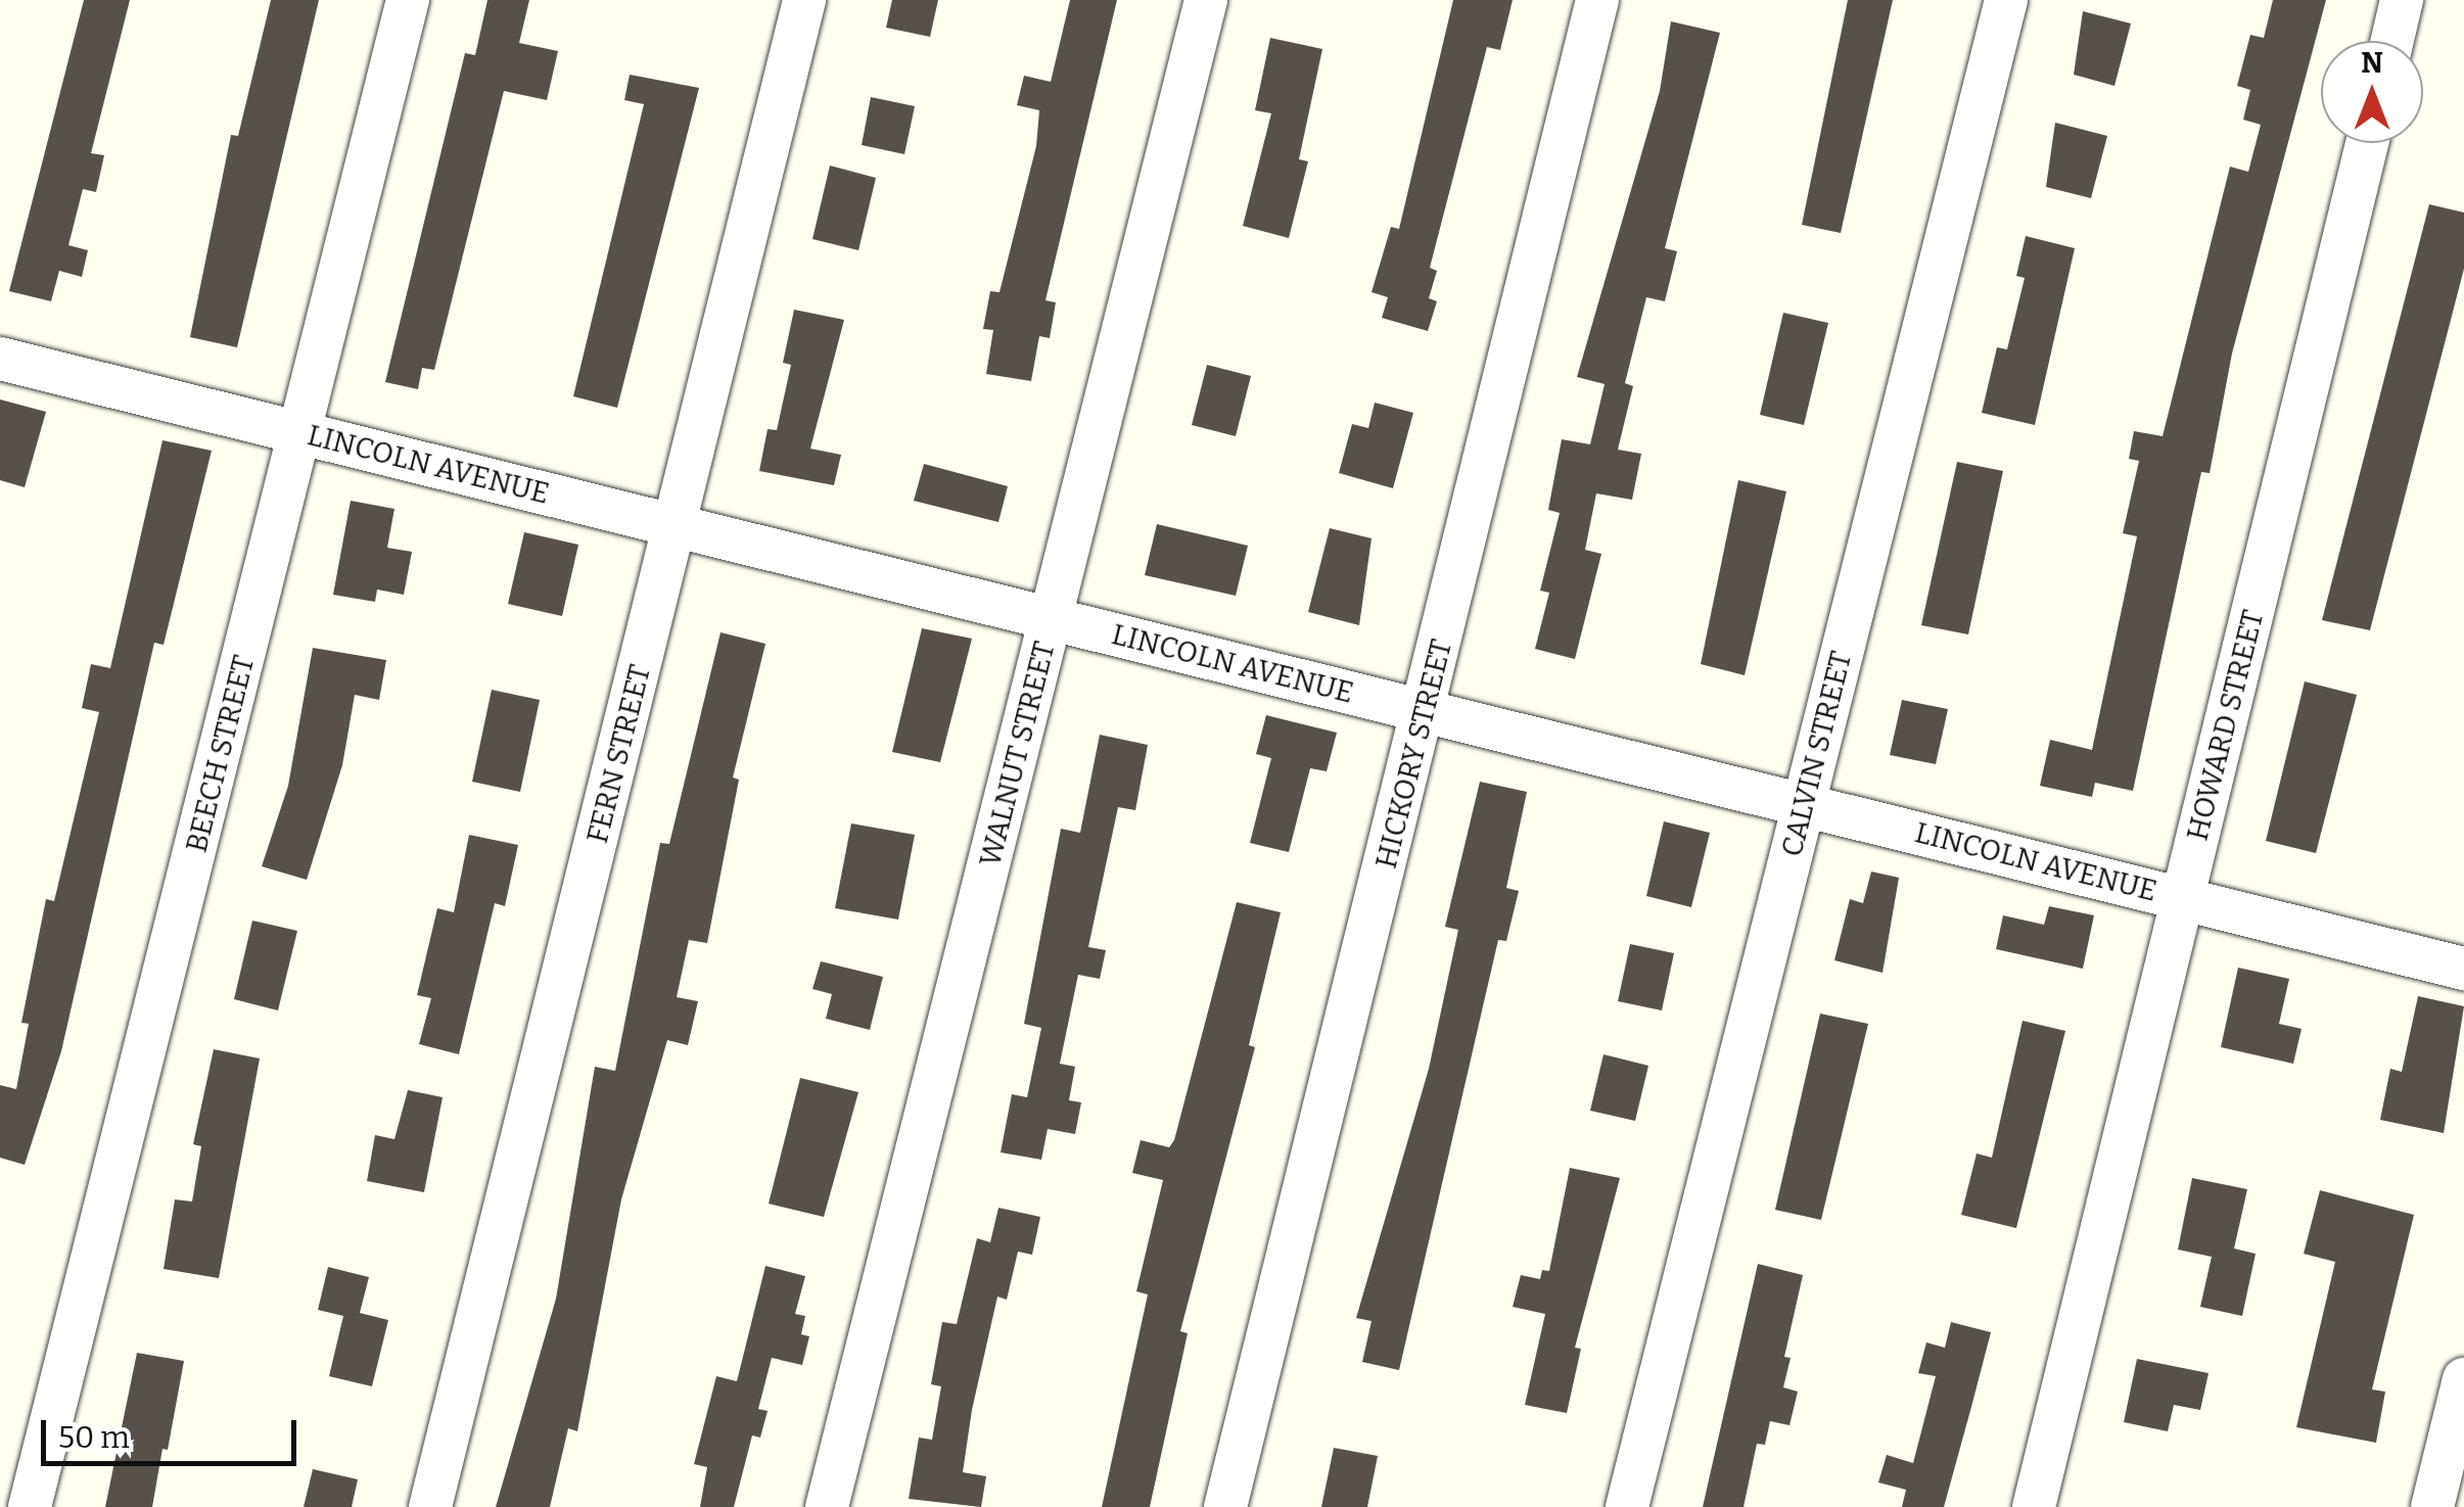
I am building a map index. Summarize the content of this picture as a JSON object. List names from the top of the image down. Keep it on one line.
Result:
{"streets":{"street":["LINCOLN AVENUE","HOWARD STREET","BEECH STREET","FERN STREET","WALNUT STREET","HICKORY STREET","CALVIN STREET"]},"crossings":[["LINCOLN AVENUE","HOWARD STREET"],["LINCOLN AVENUE","BEECH STREET"],["LINCOLN AVENUE","FERN STREET"],["LINCOLN AVENUE","WALNUT STREET"],["LINCOLN AVENUE","HICKORY STREET"],["LINCOLN AVENUE","CALVIN STREET"]],"scale_bar":"50 m","north":"top"}
